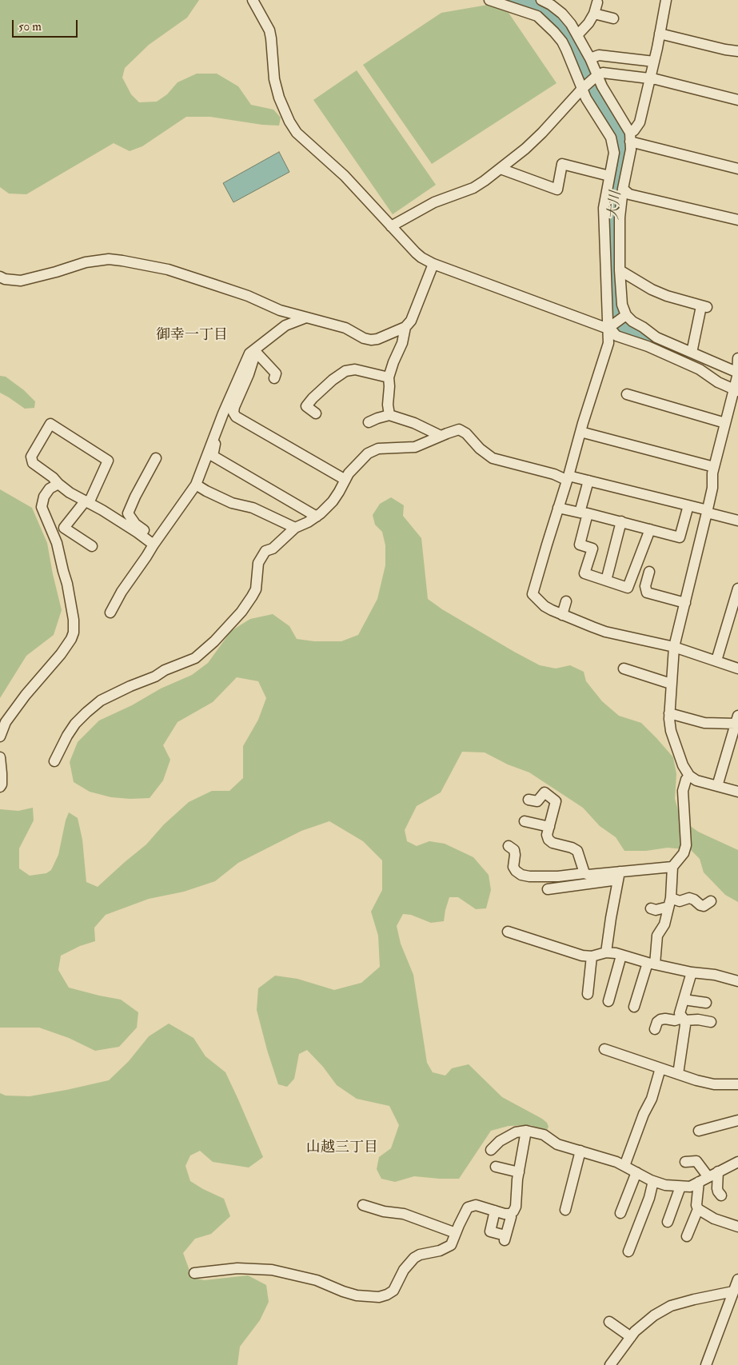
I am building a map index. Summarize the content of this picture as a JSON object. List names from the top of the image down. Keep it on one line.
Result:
{"districts":["御幸一丁目","山越三丁目"],"water":["大川"],"scale_bar":"50 m"}
